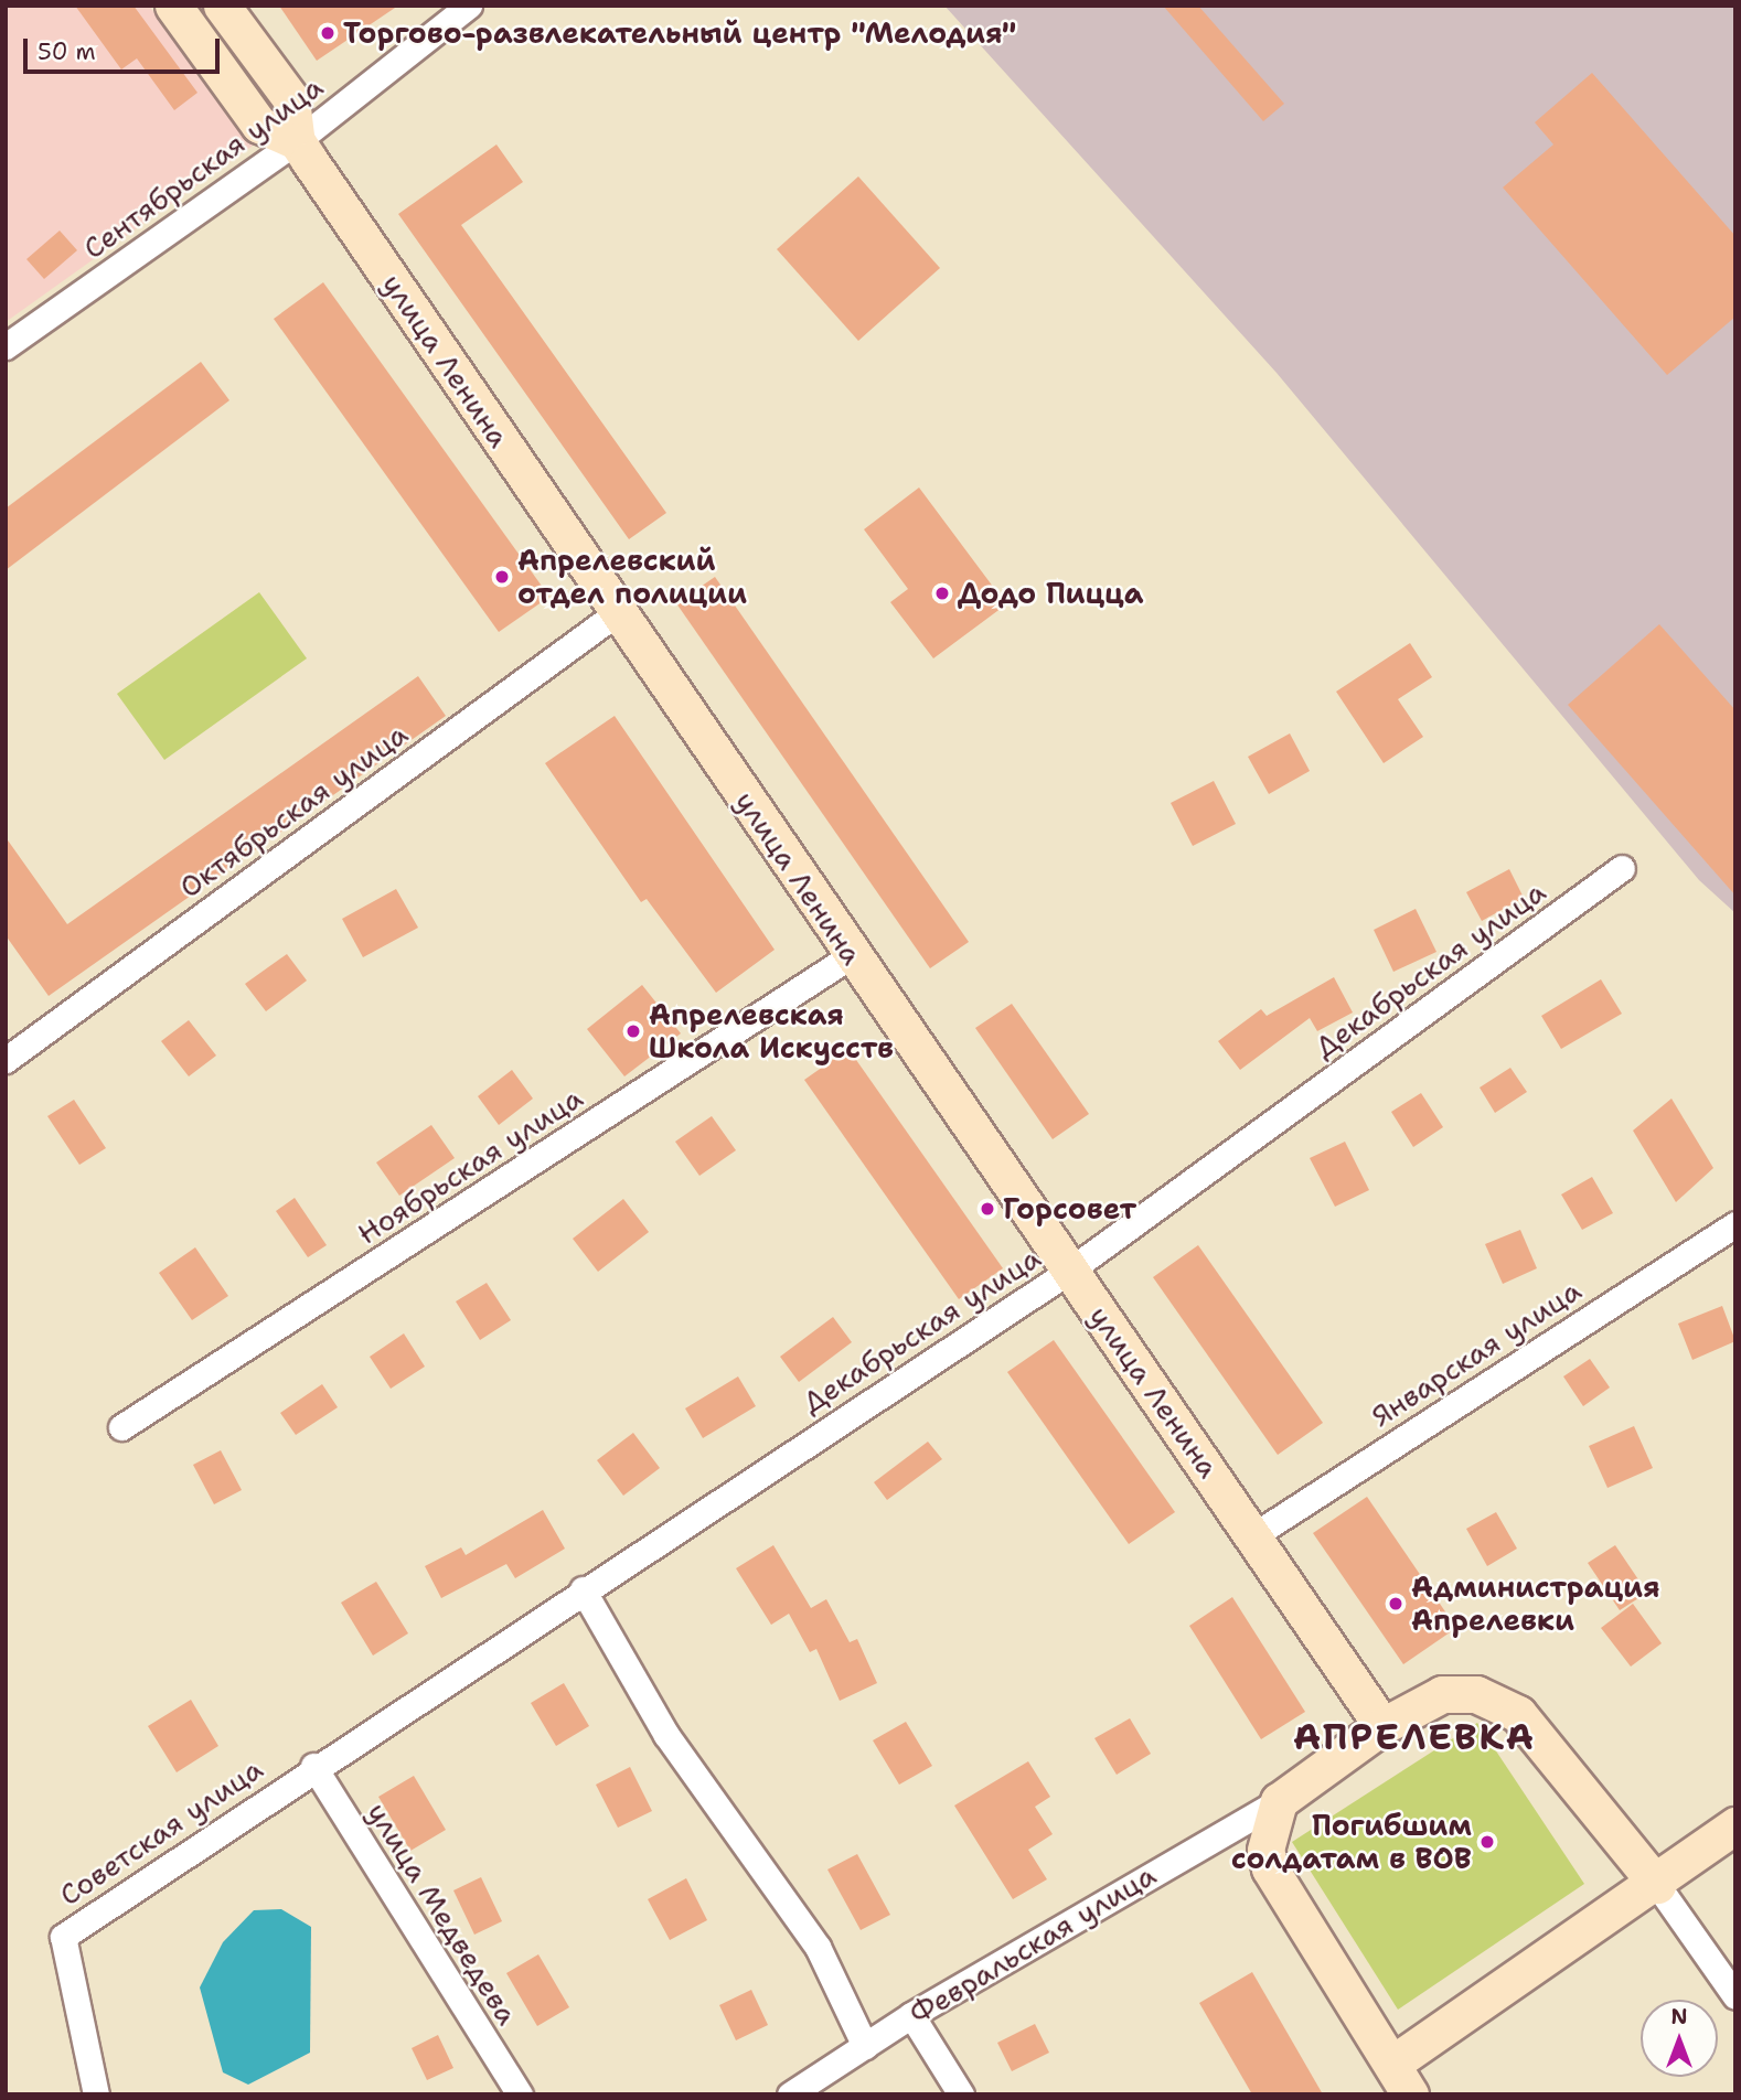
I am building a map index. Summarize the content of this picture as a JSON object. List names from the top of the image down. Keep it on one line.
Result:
{"streets":{"street":["Сентябрьская улица","улица Ленина","Октябрьская улица","Декабрьская улица","Ноябрьская улица","Январская улица","Советская улица","улица Медведева","Февральская улица"]},"crossings":[["Сентябрьская улица","улица Ленина"],["улица Ленина","Октябрьская улица"],["улица Ленина","Декабрьская улица"],["улица Ленина","Ноябрьская улица"],["улица Ленина","Январская улица"],["Декабрьская улица","Советская улица"],["Декабрьская улица","улица Медведева"],["Советская улица","улица Медведева"]],"districts":["АПРЕЛЕВКА"],"places":["Торгово-развлекательный центр \"Мелодия\"","Апрелевский отдел полиции","Додо Пицца","Апрелевская Школа Искусств","Горсовет","Администрация Апрелевки","Погибшим солдатам в ВОВ"],"scale_bar":"50 m","north":"top"}
